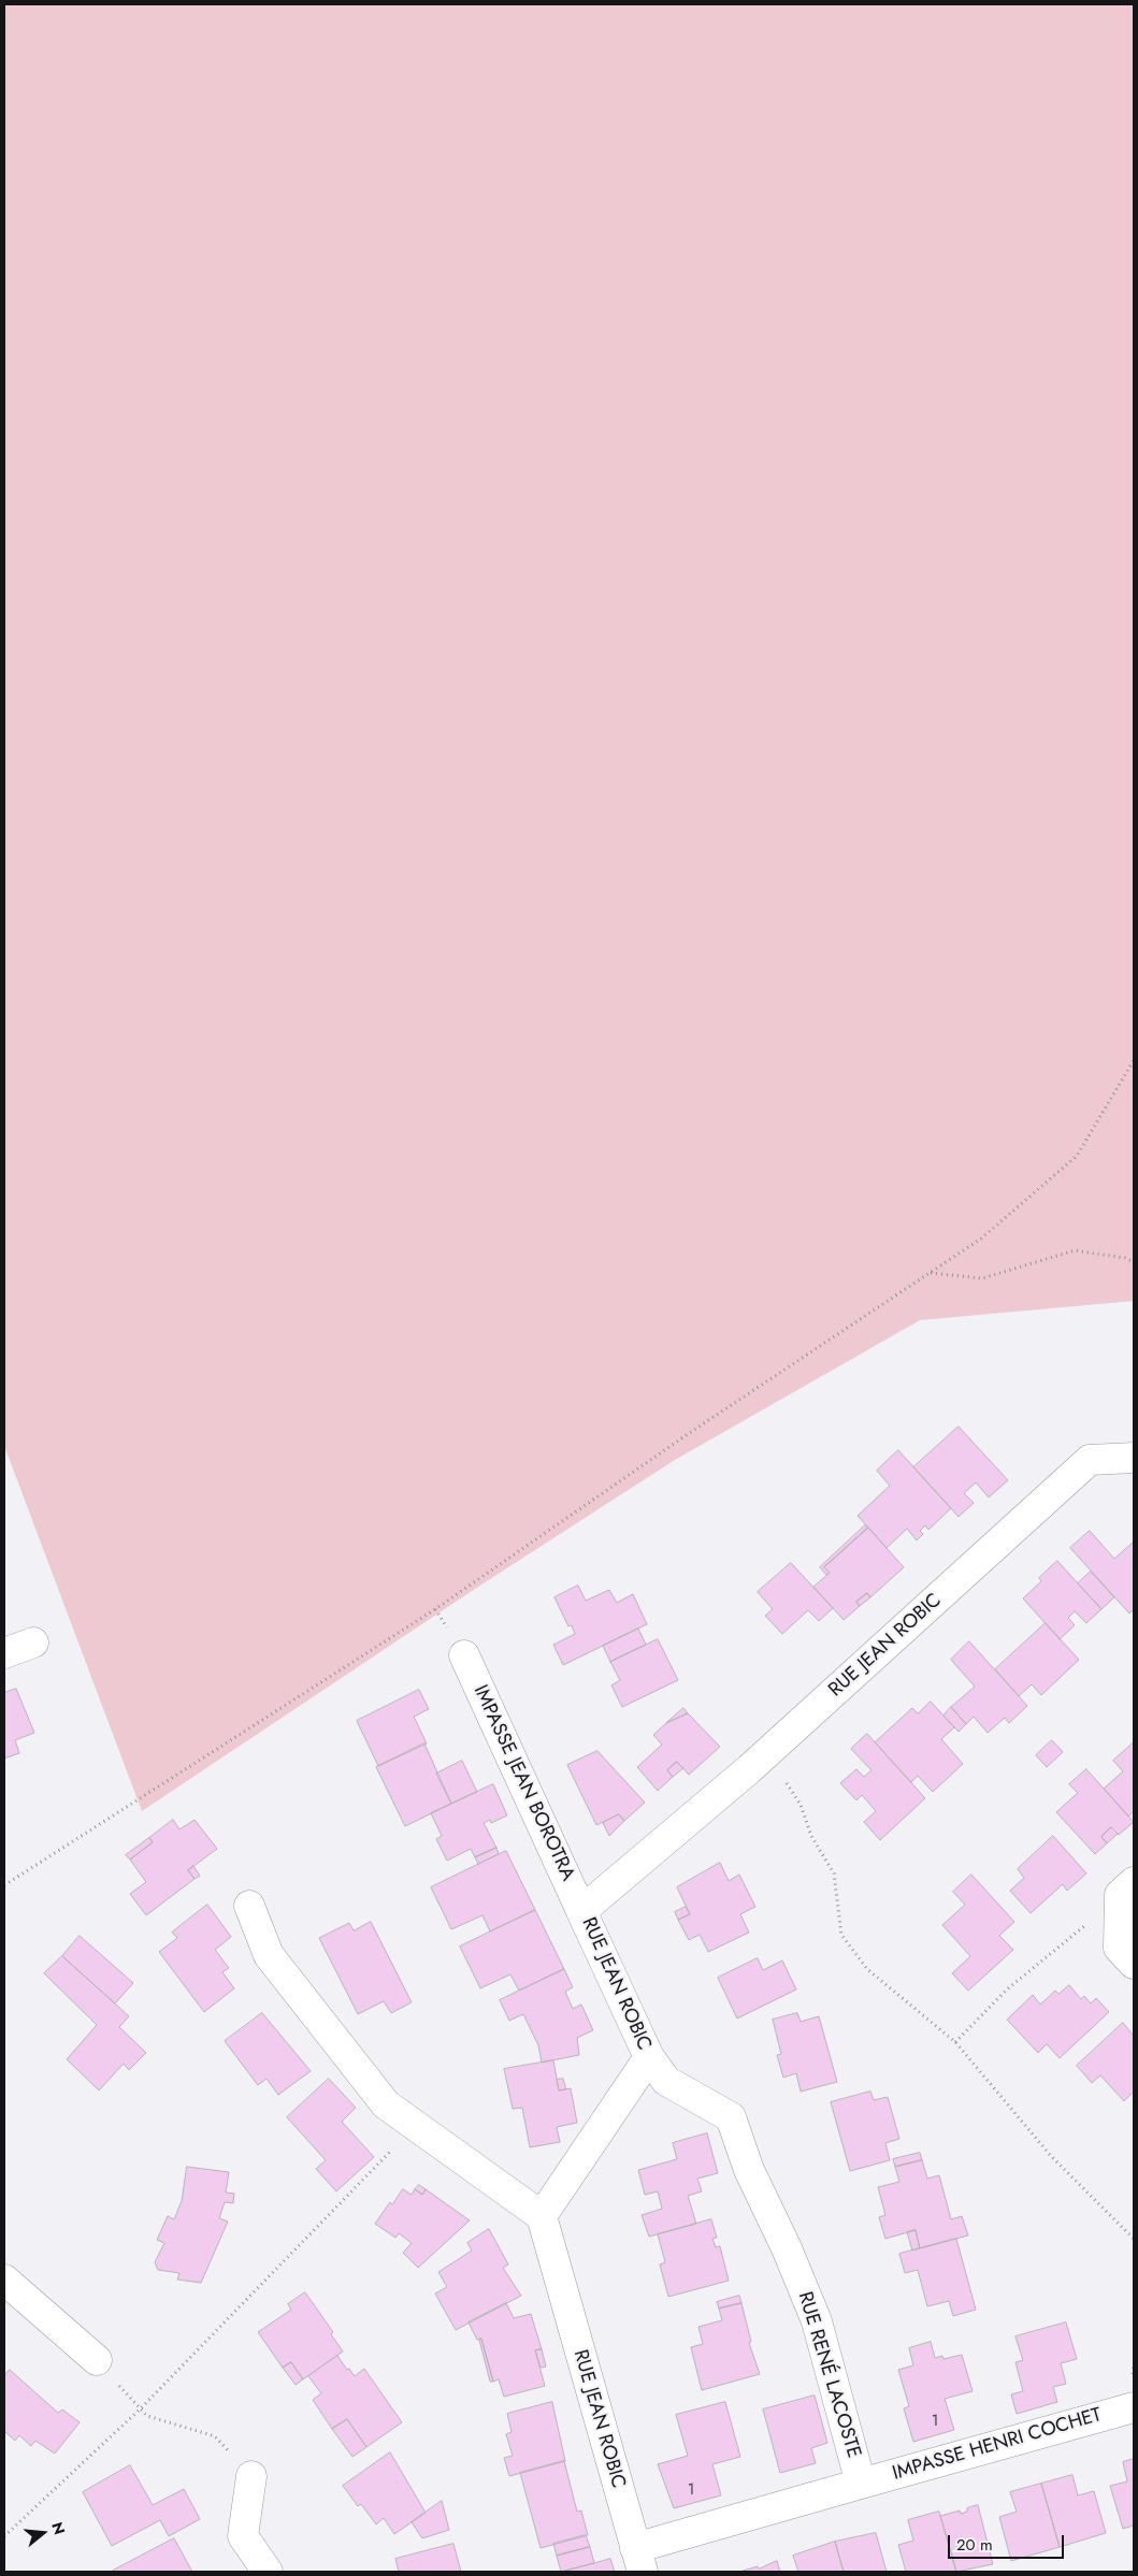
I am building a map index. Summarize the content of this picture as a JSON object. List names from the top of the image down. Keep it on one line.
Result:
{"streets":{"street":["RUE JEAN ROBIC","IMPASSE JEAN BOROTRA","RUE RENÉ LACOSTE","IMPASSE HENRI COCHET"]},"crossings":[["RUE JEAN ROBIC","IMPASSE JEAN BOROTRA"],["RUE JEAN ROBIC","RUE RENÉ LACOSTE"],["RUE RENÉ LACOSTE","IMPASSE HENRI COCHET"]],"house_numbers":["1","1"],"scale_bar":"20 m","north":"right"}
